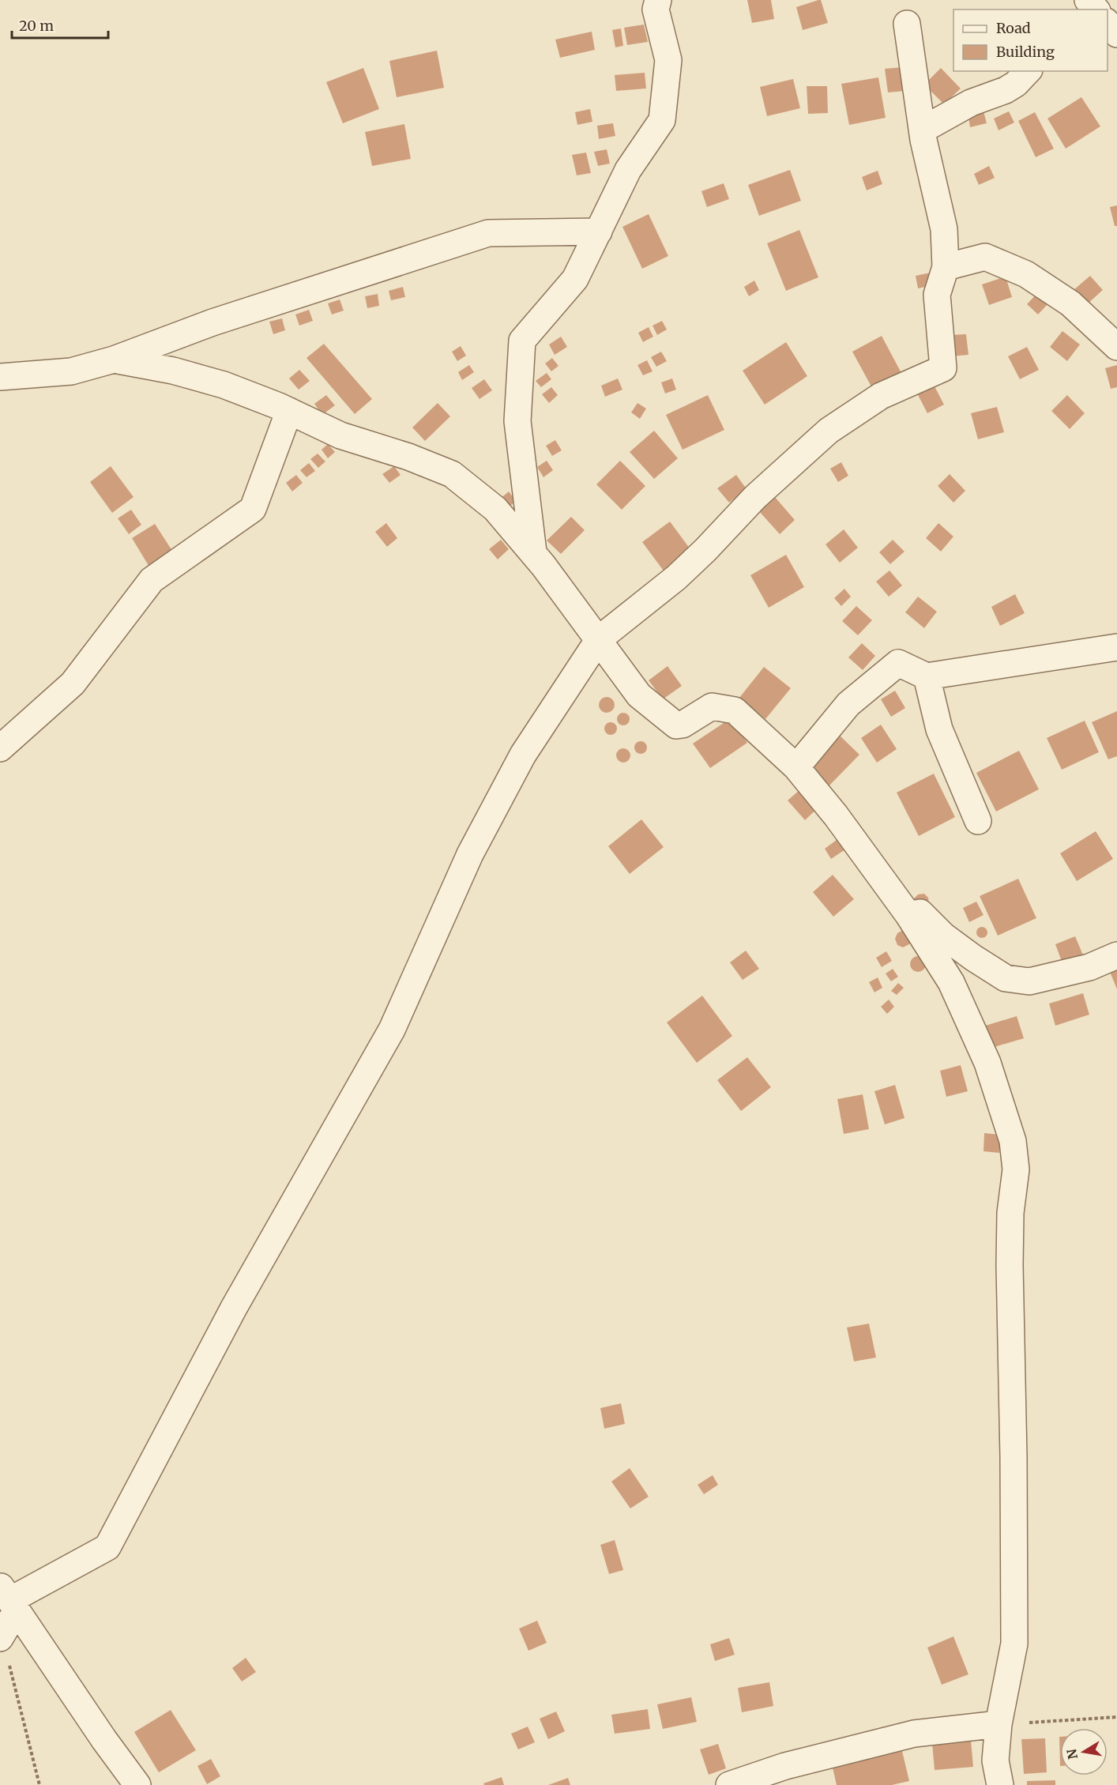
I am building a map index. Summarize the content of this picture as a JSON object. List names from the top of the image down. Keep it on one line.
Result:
{"legend":["Road","Building"],"scale_bar":"20 m","north":"left"}
